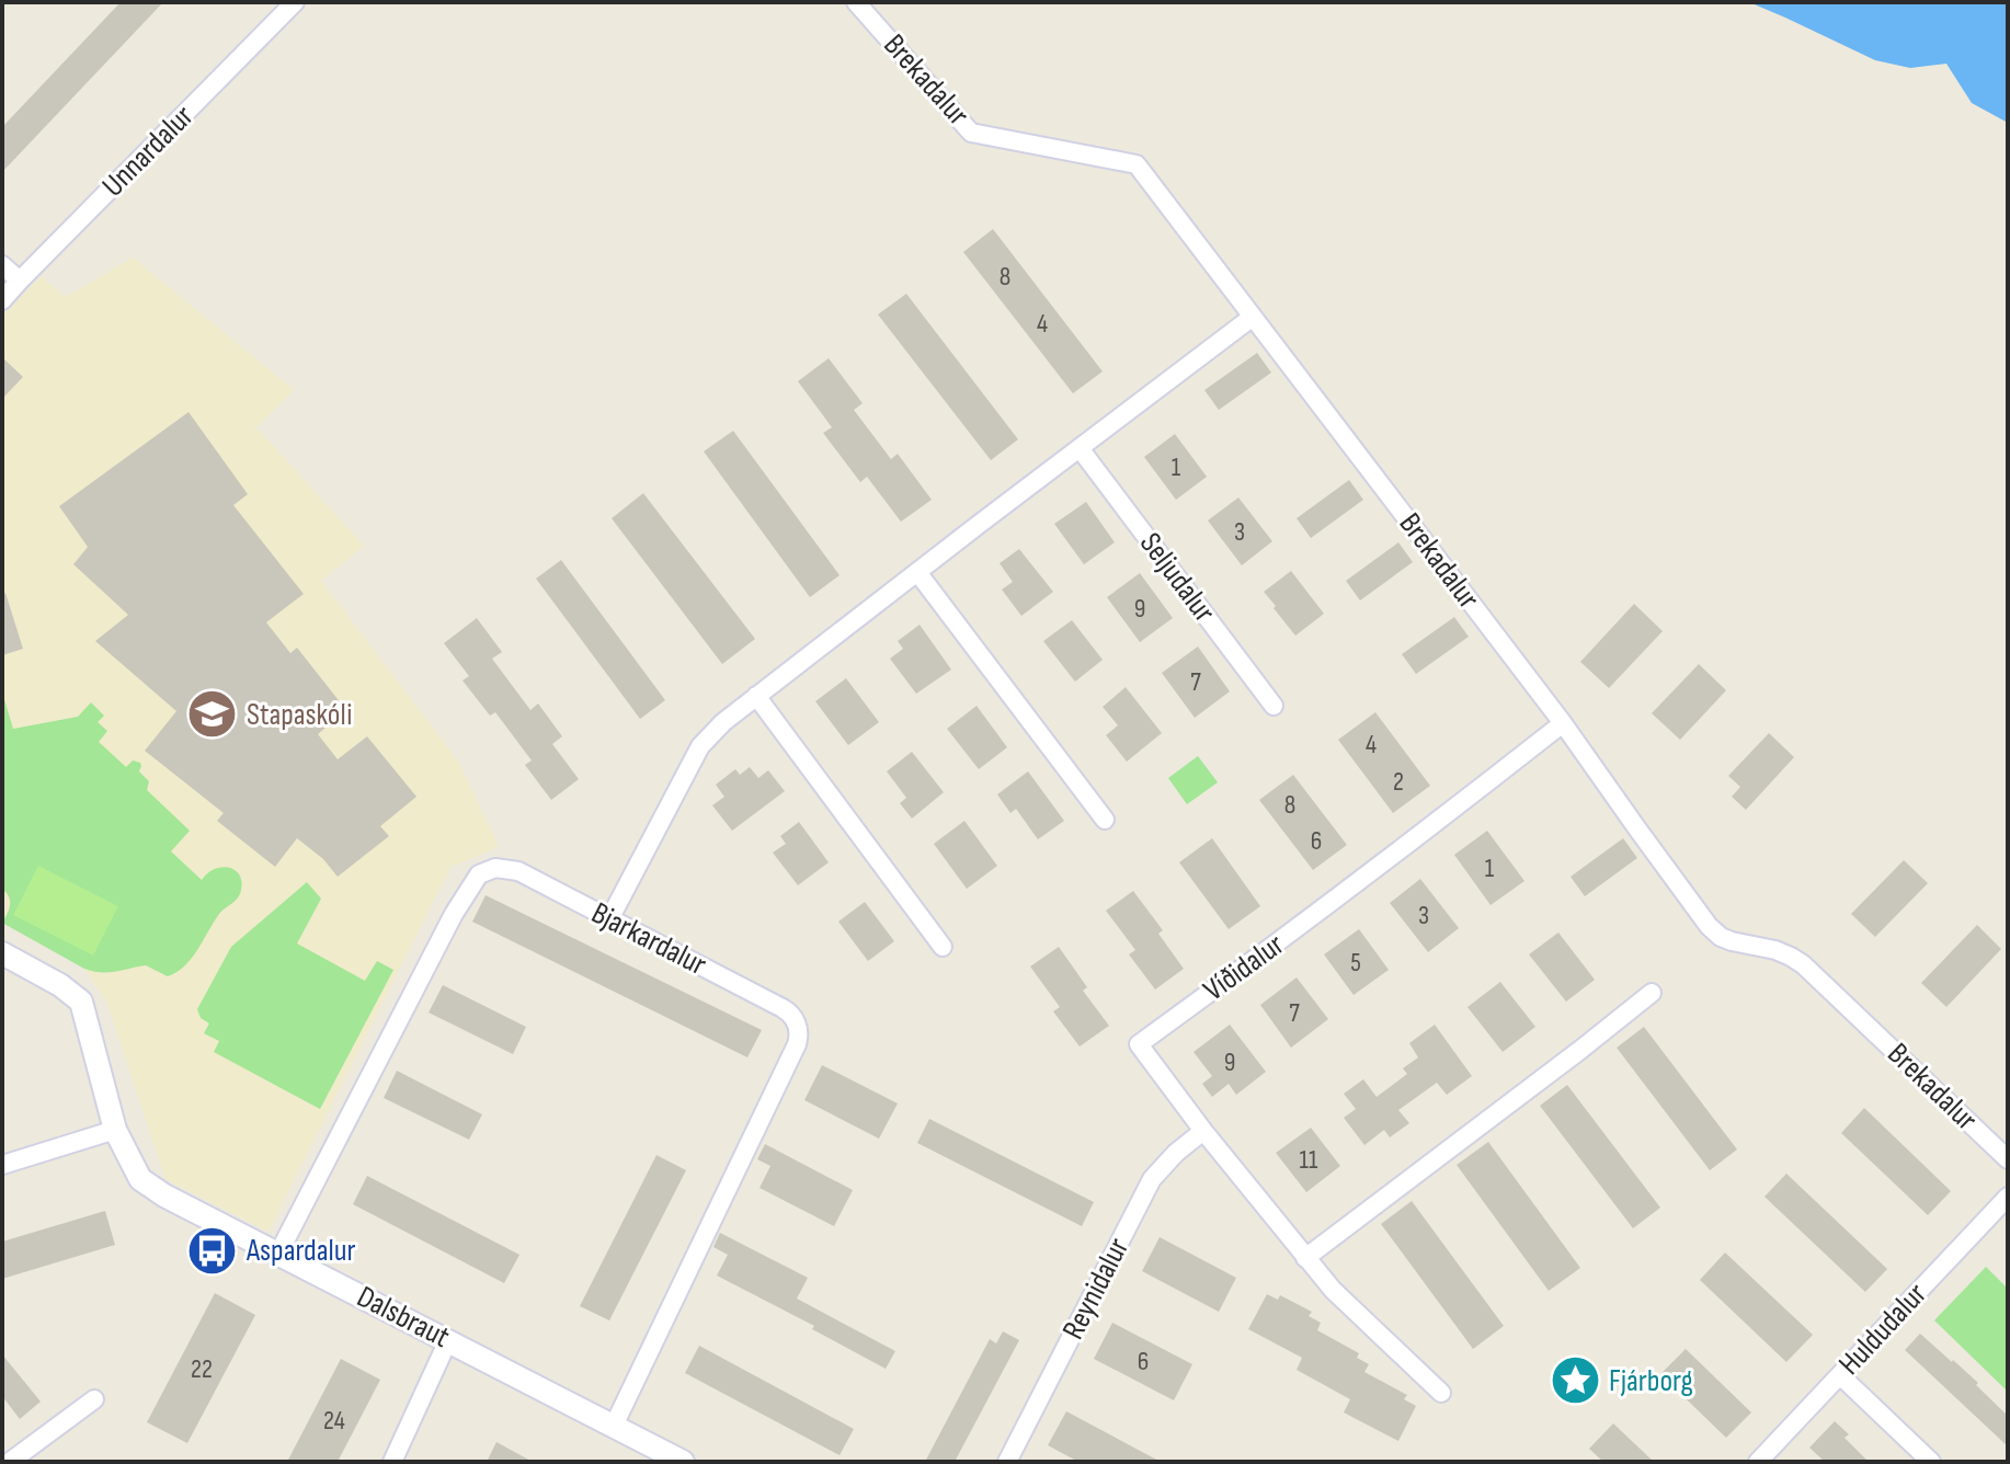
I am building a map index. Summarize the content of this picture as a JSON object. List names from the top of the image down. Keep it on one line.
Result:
{"streets":{"street":["Brekadalur","Unnardalur","Seljudalur","Bjarkardalur","Víðidalur","Reynidalur","Dalsbraut","Huldudalur"]},"crossings":[["Brekadalur","Víðidalur"],["Bjarkardalur","Dalsbraut"],["Víðidalur","Reynidalur"]],"places":{"school or university":["Stapaskóli"],"bus stop":["Aspardalur"],"place":["Fjárborg"]},"house_numbers":["8","4","1","3","9","7","4","2","8","6","1","3","5","7","9","11","6","22","24"]}
